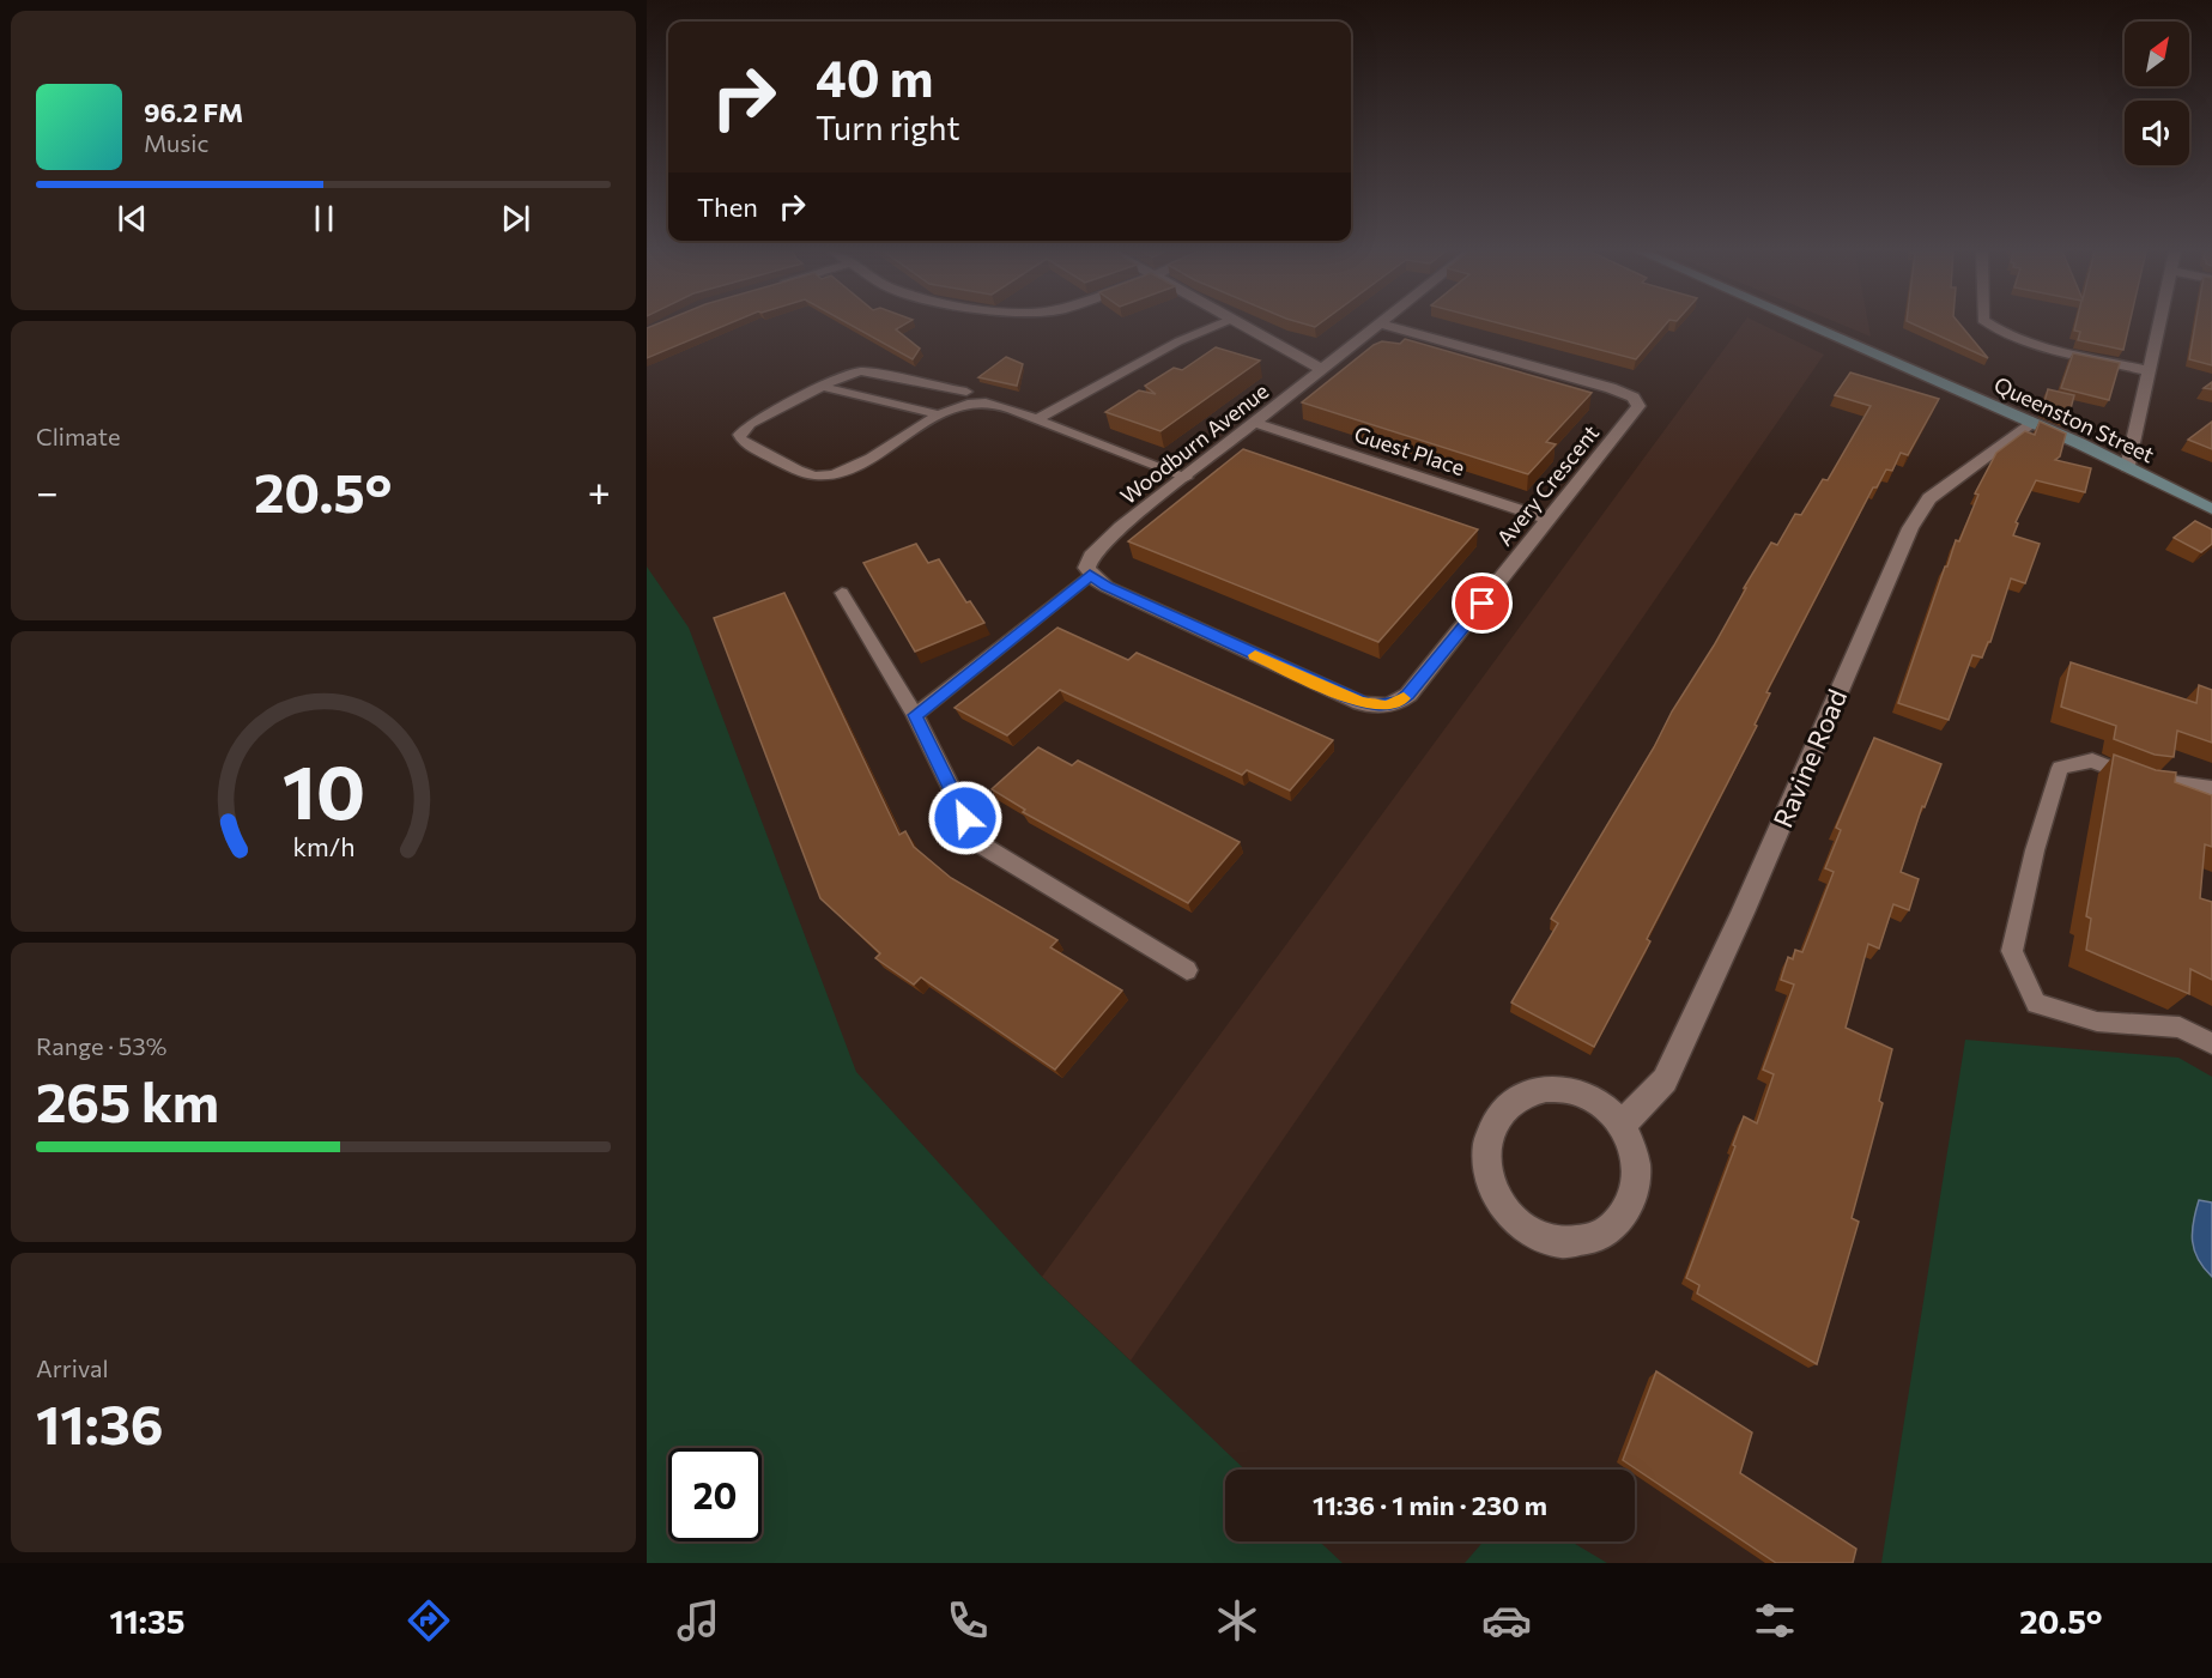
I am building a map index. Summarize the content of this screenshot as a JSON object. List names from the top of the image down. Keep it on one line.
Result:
{"streets":{"main road":["Queenston Street"],"street":["Woodburn Avenue","Guest Place","Avery Crescent","Ravine Road"]},"crossings":[["Queenston Street","Ravine Road"],["Woodburn Avenue","Guest Place"],["Woodburn Avenue","Avery Crescent"],["Guest Place","Avery Crescent"]],"north":"top right","page":{"turn":["40 m","Turn right"],"song":["96.2 FM","Music"],"then":"Then","tile":["Climate",["Range · 53%","265 km"],["Arrival","11:36"]],"heat":["−","20.5°","+"],"limit":"20","trip":"11:36 · 1 min · 230 m","tabs":["11:35","20.5°"],"gauge":["10","km/h"]}}
